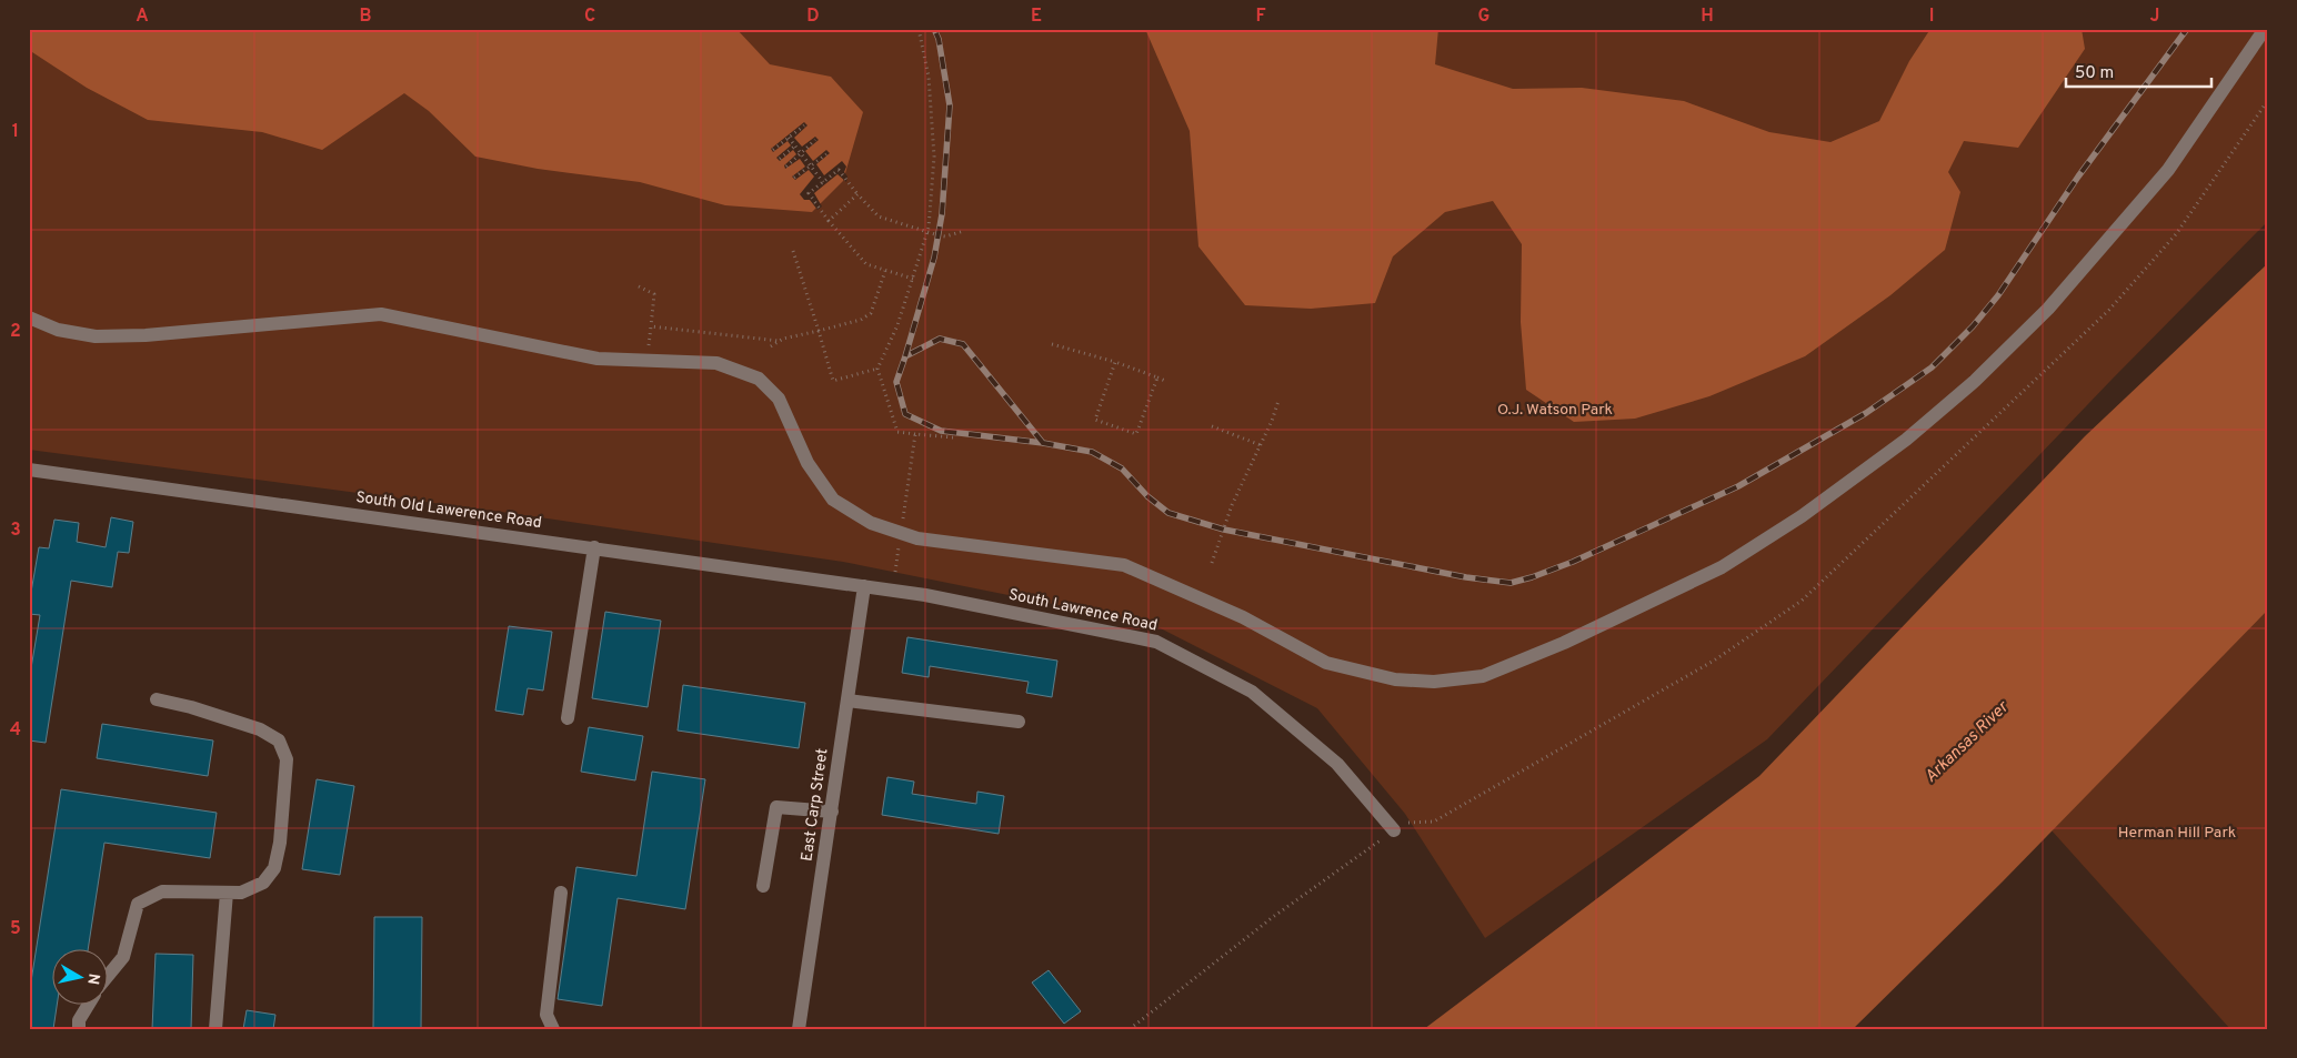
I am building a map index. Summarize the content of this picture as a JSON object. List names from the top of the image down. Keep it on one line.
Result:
{"streets":{"street":["South Old Lawerence Road","South Lawrence Road","East Carp Street"]},"crossings":[["South Old Lawerence Road","South Lawrence Road"],["South Old Lawerence Road","East Carp Street"],["South Lawrence Road","East Carp Street"]],"water":["Arkansas River"],"parks":["O.J. Watson Park","Herman Hill Park"],"scale_bar":"50 m","north":"right","grid":{"columns":["A","B","C","D","E","F","G","H","I","J"],"rows":["1","2","3","4","5"]}}
